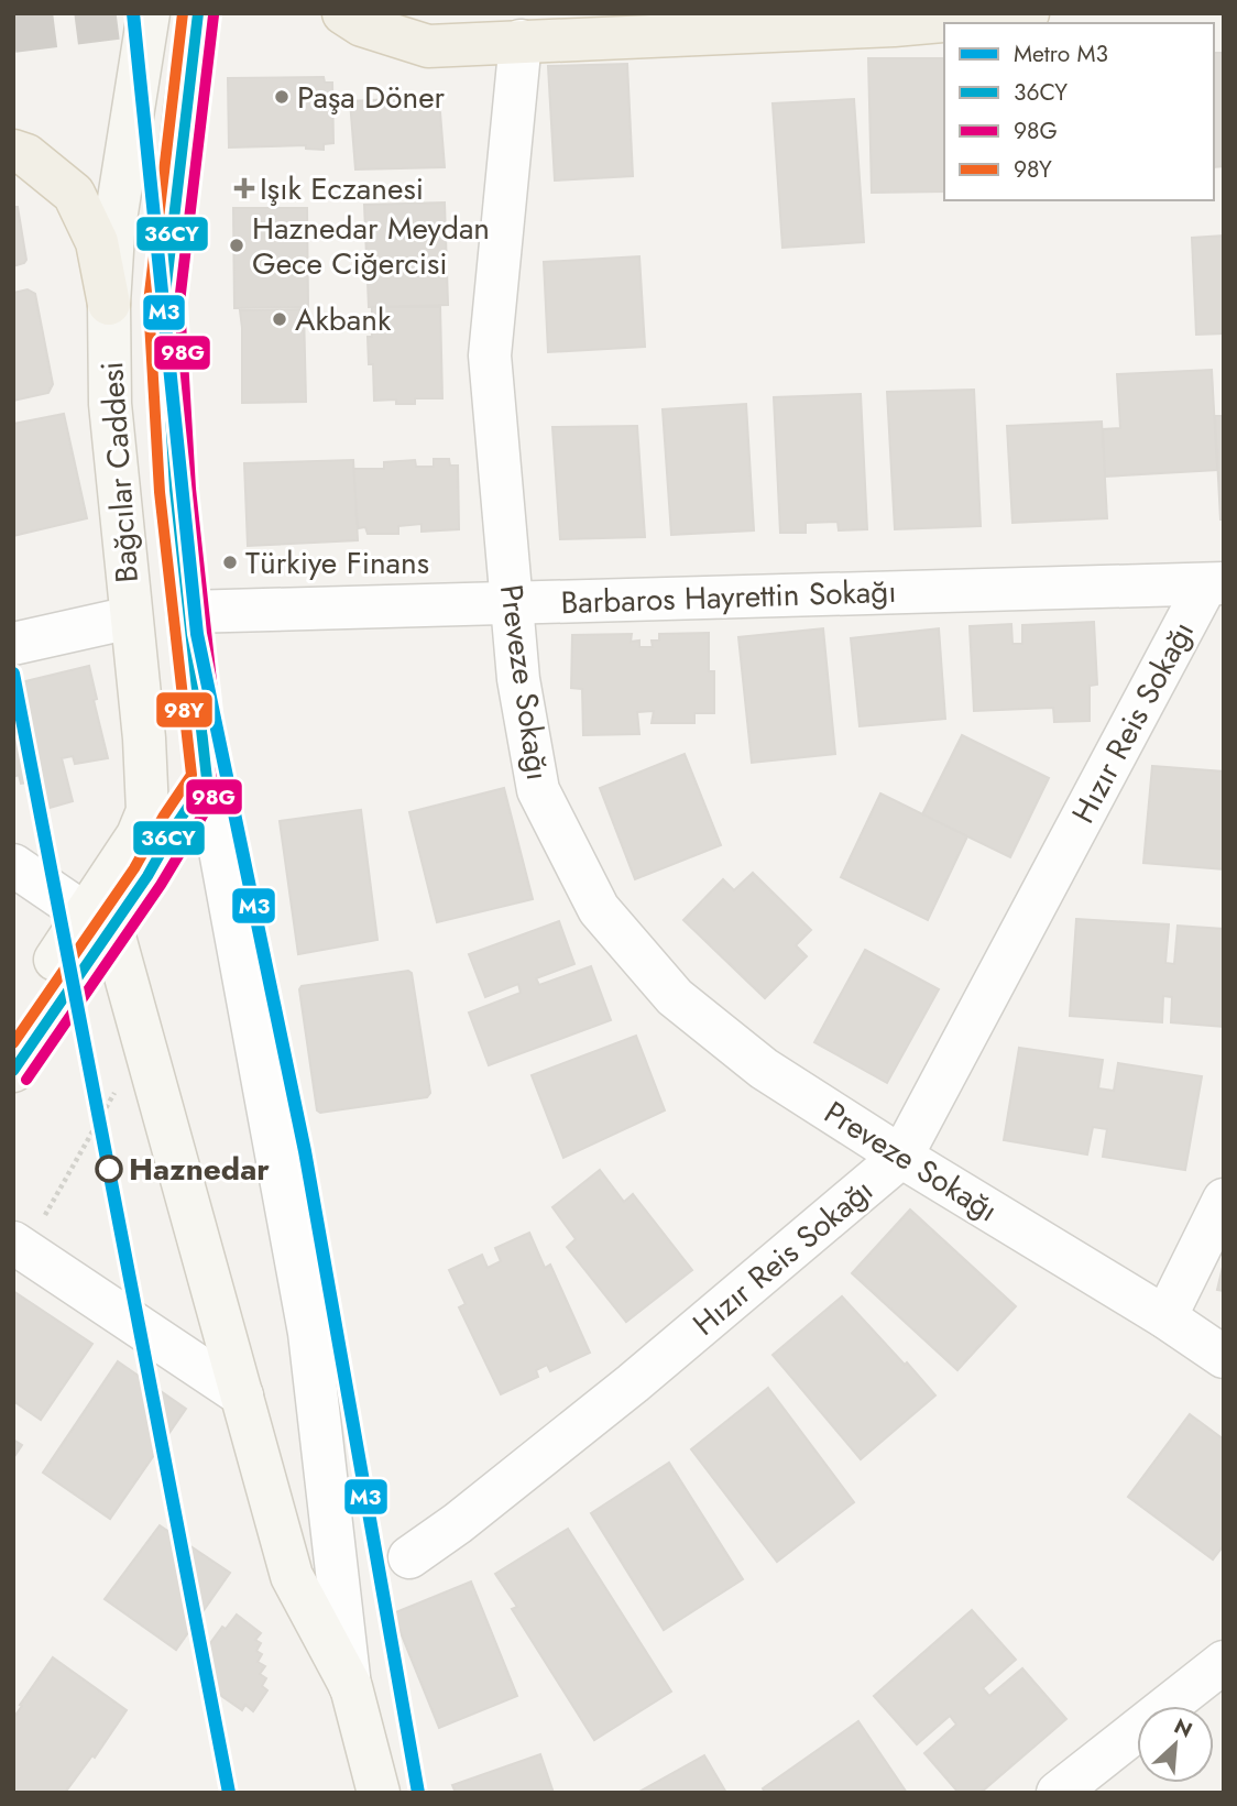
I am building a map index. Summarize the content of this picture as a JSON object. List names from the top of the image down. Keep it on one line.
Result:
{"streets":{"main road":["Bağcılar Caddesi"],"street":["Barbaros Hayrettin Sokağı","Preveze Sokağı","Hızır Reis Sokağı"]},"crossings":[["Bağcılar Caddesi","Barbaros Hayrettin Sokağı"],["Barbaros Hayrettin Sokağı","Preveze Sokağı"],["Barbaros Hayrettin Sokağı","Hızır Reis Sokağı"],["Preveze Sokağı","Hızır Reis Sokağı"]],"places":{"other":["Paşa Döner","Haznedar Meydan Gece Ciğercisi","Akbank","Türkiye Finans","Haznedar"],"health":["Işık Eczanesi"]},"lines":["metro line M3","transit line 36CY","transit line 98Y","transit line 98G"],"legend":["Metro M3","36CY","98G","98Y"],"north":"top right"}
